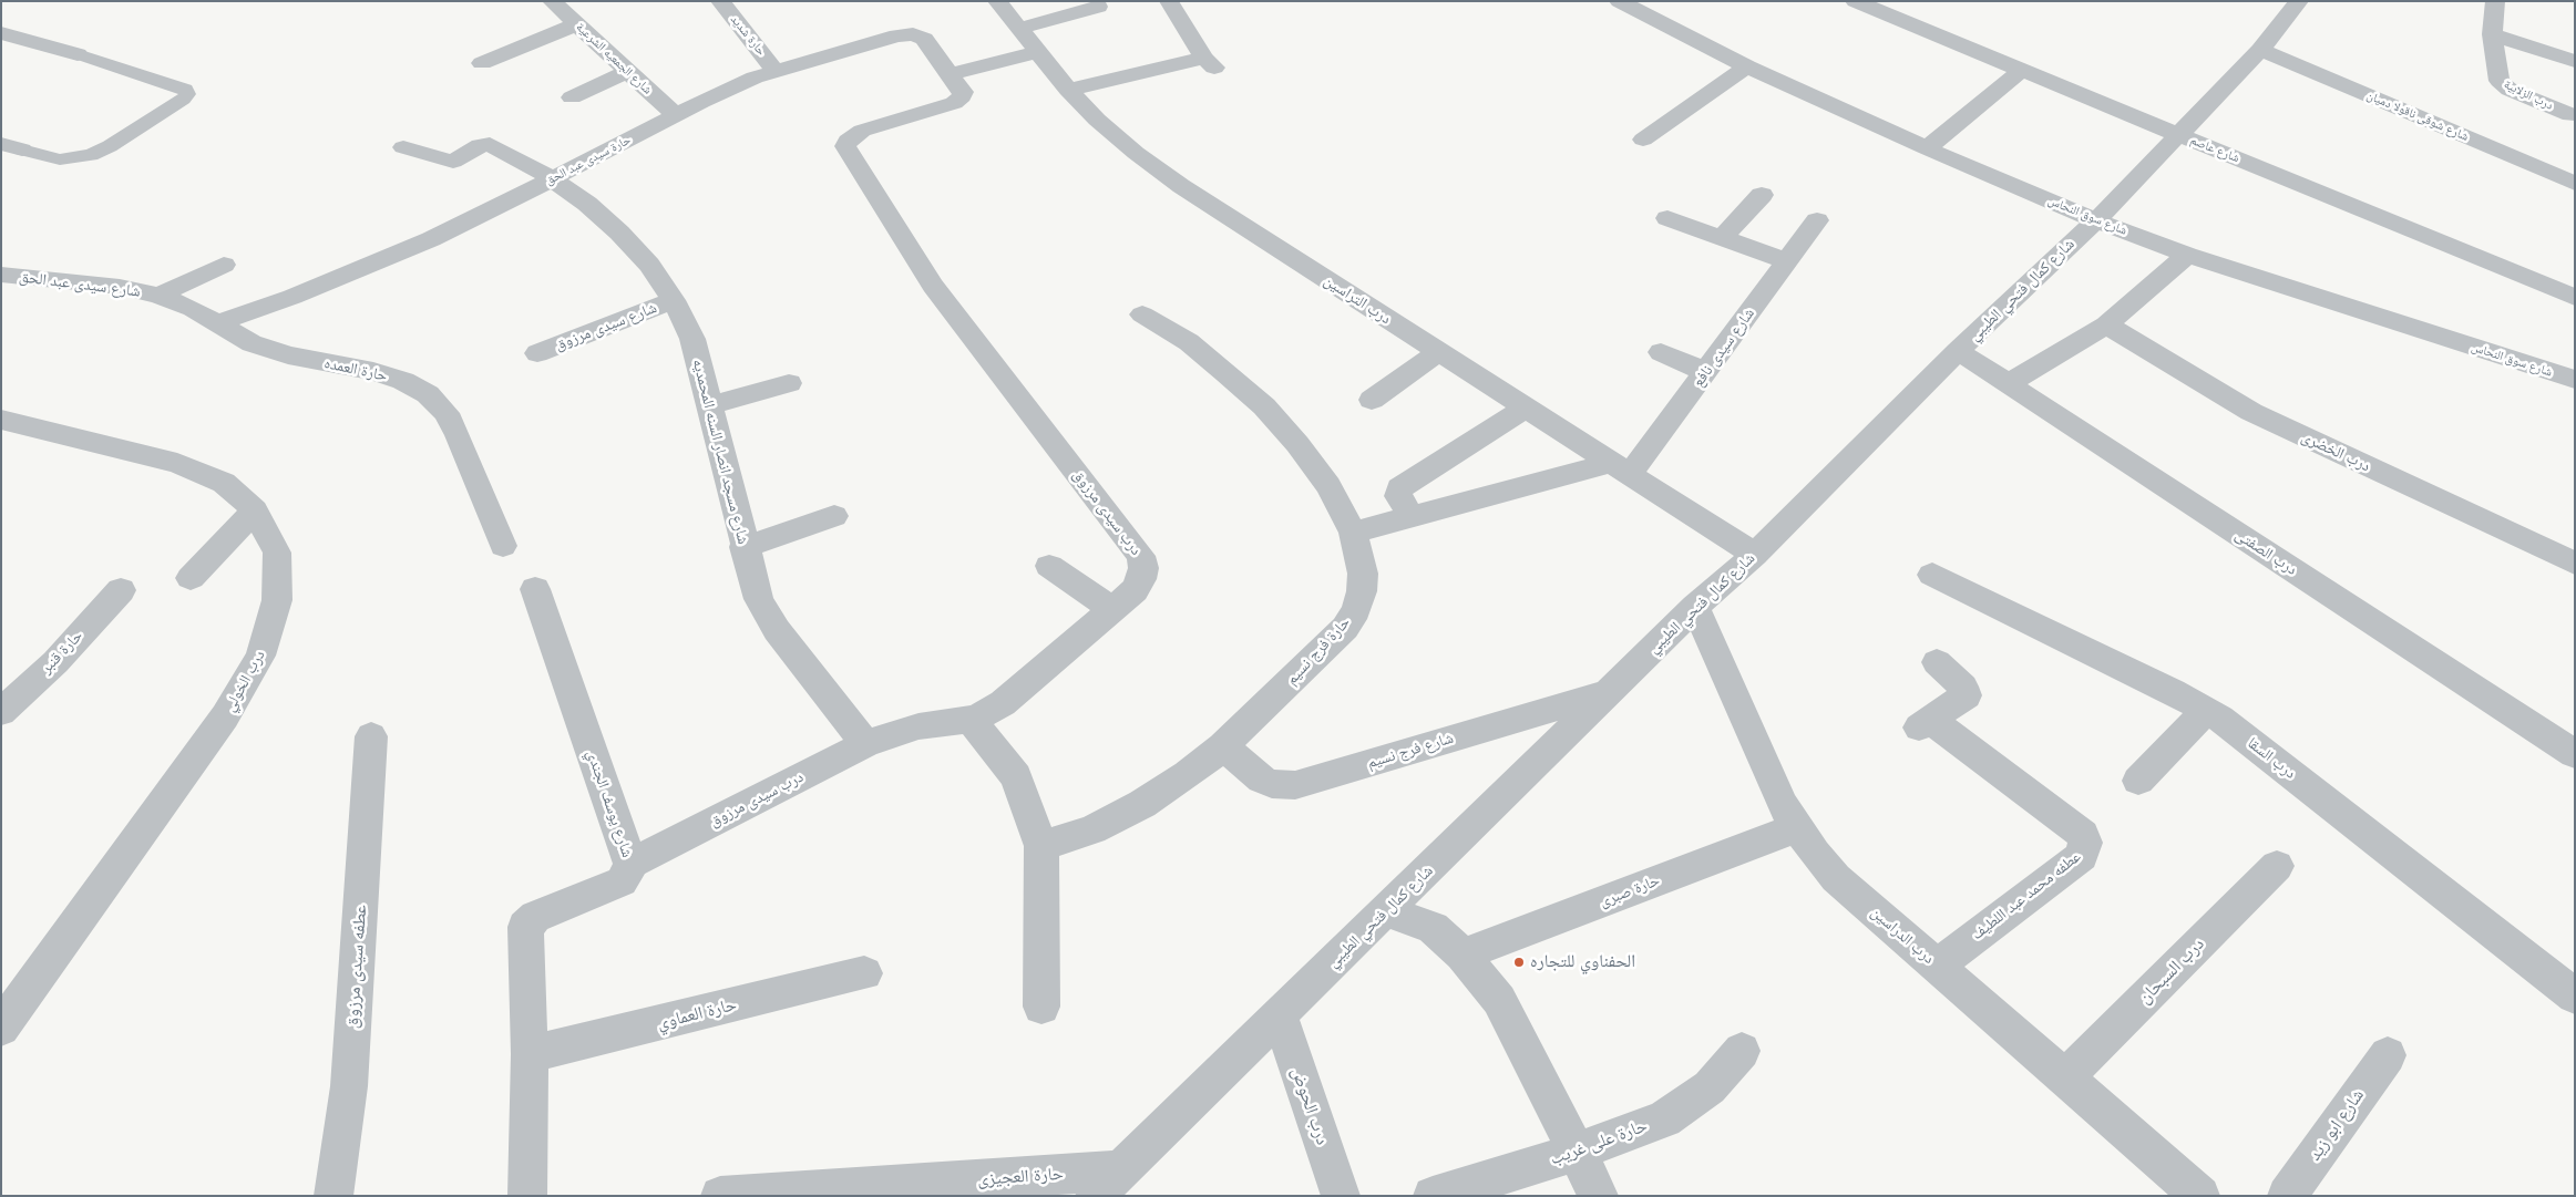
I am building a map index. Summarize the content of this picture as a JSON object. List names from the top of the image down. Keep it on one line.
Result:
{"streets":{"street":["حارة شديد","شارع الجمعيه الشرعية","درب الزلابية","شارع شوقى ناقولا دميان","شارع عاصم","حارة سيدى عبد الحق","شارع سوق النحاس","شارع سيدى عبد الحق","شارع كمال فتحي الطيبي","درب التراسين","شارع سيدى مرزوق","شارع سيدى نافع","حارة العمده","شارع مسجد انصار السنه المحمديه","درب الخضرى","درب سيدى مرزوق","درب الصفتى","حارة فرج نسيم","حارة قنبر","درب الخولي","شارع فرج نسيم","درب السقا","شارع يوسف الجندي","حارة صبرى","عطفه محمد عبد اللطيف","درب الدراسين","عطفه سيدى مرزوق","درب السبحان","حارة العماوي","درب الحوض","شارع ابو زيد","حارة على غريب","حارة العجيزى"]},"crossings":[["حارة شديد","حارة سيدى عبد الحق"],["شارع الجمعيه الشرعية","حارة سيدى عبد الحق"],["شارع شوقى ناقولا دميان","شارع كمال فتحي الطيبي"],["شارع عاصم","شارع كمال فتحي الطيبي"],["حارة سيدى عبد الحق","شارع سيدى عبد الحق"],["حارة سيدى عبد الحق","حارة العمده"],["حارة سيدى عبد الحق","شارع مسجد انصار السنه المحمديه"],["حارة سيدى عبد الحق","درب سيدى مرزوق"],["شارع سوق النحاس","شارع كمال فتحي الطيبي"],["شارع سيدى عبد الحق","حارة العمده"],["شارع كمال فتحي الطيبي","درب التراسين"],["شارع كمال فتحي الطيبي","درب الصفتى"],["شارع كمال فتحي الطيبي","شارع فرج نسيم"],["شارع كمال فتحي الطيبي","درب الدراسين"],["شارع كمال فتحي الطيبي","درب الحوض"],["شارع كمال فتحي الطيبي","حارة العجيزى"],["درب التراسين","شارع سيدى نافع"],["شارع سيدى مرزوق","شارع مسجد انصار السنه المحمديه"],["شارع مسجد انصار السنه المحمديه","درب سيدى مرزوق"],["درب سيدى مرزوق","شارع يوسف الجندي"],["حارة فرج نسيم","شارع فرج نسيم"],["شارع يوسف الجندي","حارة العماوي"],["حارة صبرى","درب الدراسين"],["عطفه محمد عبد اللطيف","درب الدراسين"],["درب الدراسين","درب السبحان"]],"places":["الحفناوي للتجاره"]}
